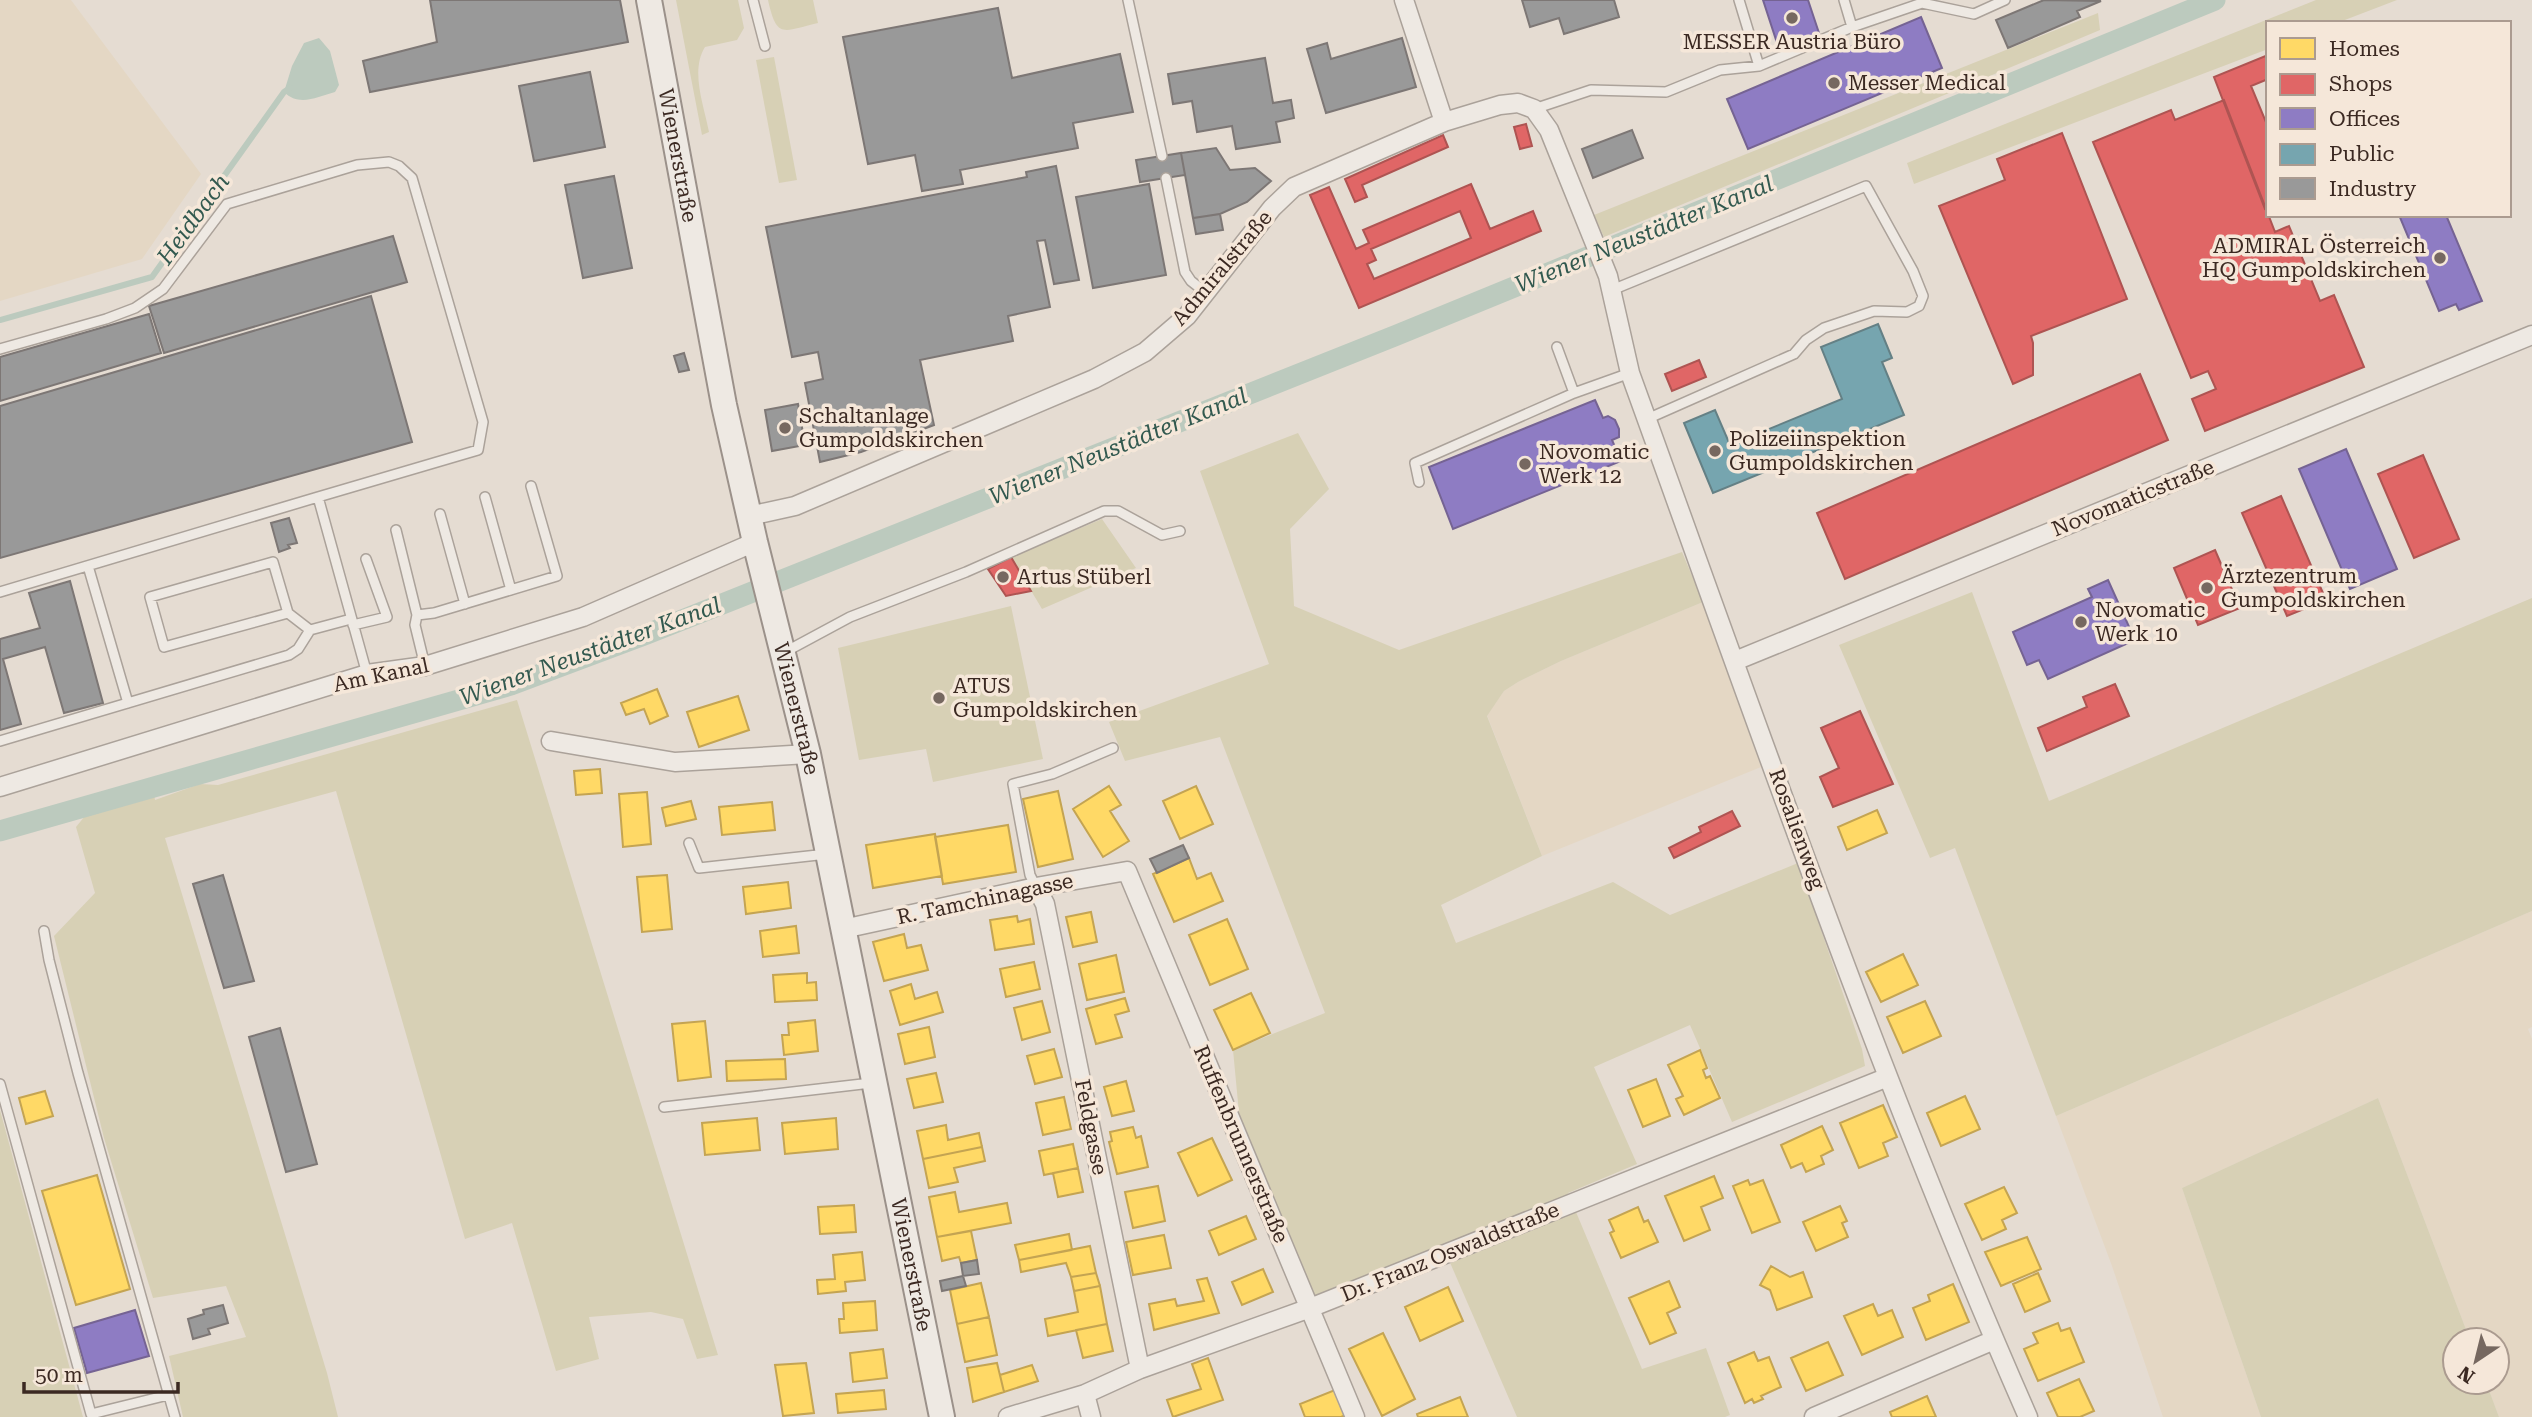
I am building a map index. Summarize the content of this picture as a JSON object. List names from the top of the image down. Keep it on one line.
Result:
{"streets":{"street":["Wienerstraße","Admiralstraße","Novomaticstraße","Am Kanal","Rosalienweg","R. Tamchinagasse","Feldgasse","Ruffenbrunnerstraße","Dr. Franz Oswaldstraße"]},"crossings":[["Wienerstraße","Admiralstraße"],["Wienerstraße","Am Kanal"],["Wienerstraße","R. Tamchinagasse"],["Admiralstraße","Rosalienweg"],["Novomaticstraße","Rosalienweg"],["Rosalienweg","Dr. Franz Oswaldstraße"],["R. Tamchinagasse","Feldgasse"],["R. Tamchinagasse","Ruffenbrunnerstraße"],["Feldgasse","Dr. Franz Oswaldstraße"],["Ruffenbrunnerstraße","Dr. Franz Oswaldstraße"]],"water":["Heidbach","Wiener Neustädter Kanal"],"places":["MESSER Austria Büro","Messer Medical","ADMIRAL Österreich HQ Gumpoldskirchen","Schaltanlage Gumpoldskirchen","Polizeiinspektion Gumpoldskirchen","Novomatic Werk 12","Artus Stüberl","Ärztezentrum Gumpoldskirchen","Novomatic Werk 10","ATUS Gumpoldskirchen"],"legend":["Homes","Shops","Offices","Public","Industry"],"scale_bar":"50 m","north":"bottom left"}
